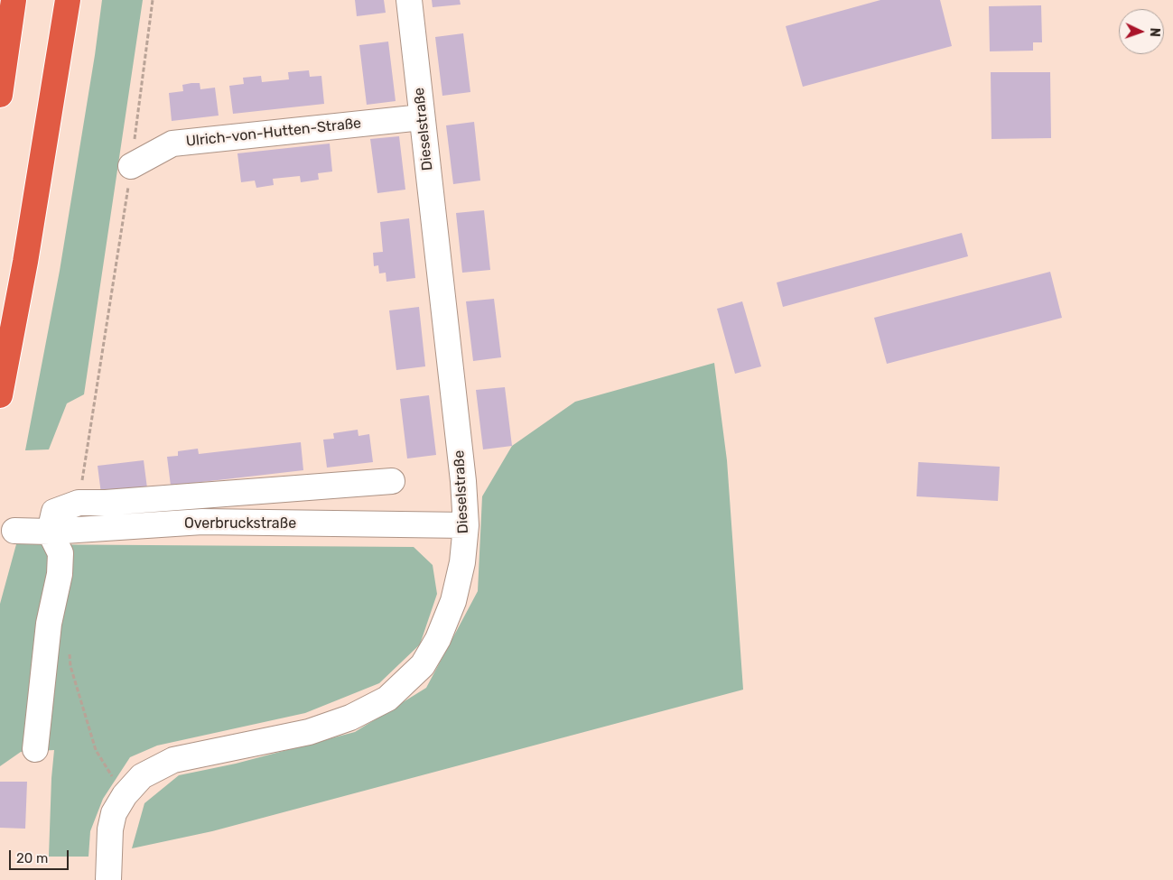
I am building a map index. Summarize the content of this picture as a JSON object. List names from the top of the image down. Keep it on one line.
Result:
{"streets":{"street":["Dieselstraße","Ulrich-von-Hutten-Straße","Overbruckstraße"]},"crossings":[["Dieselstraße","Ulrich-von-Hutten-Straße"],["Dieselstraße","Overbruckstraße"]],"scale_bar":"20 m","north":"right"}
